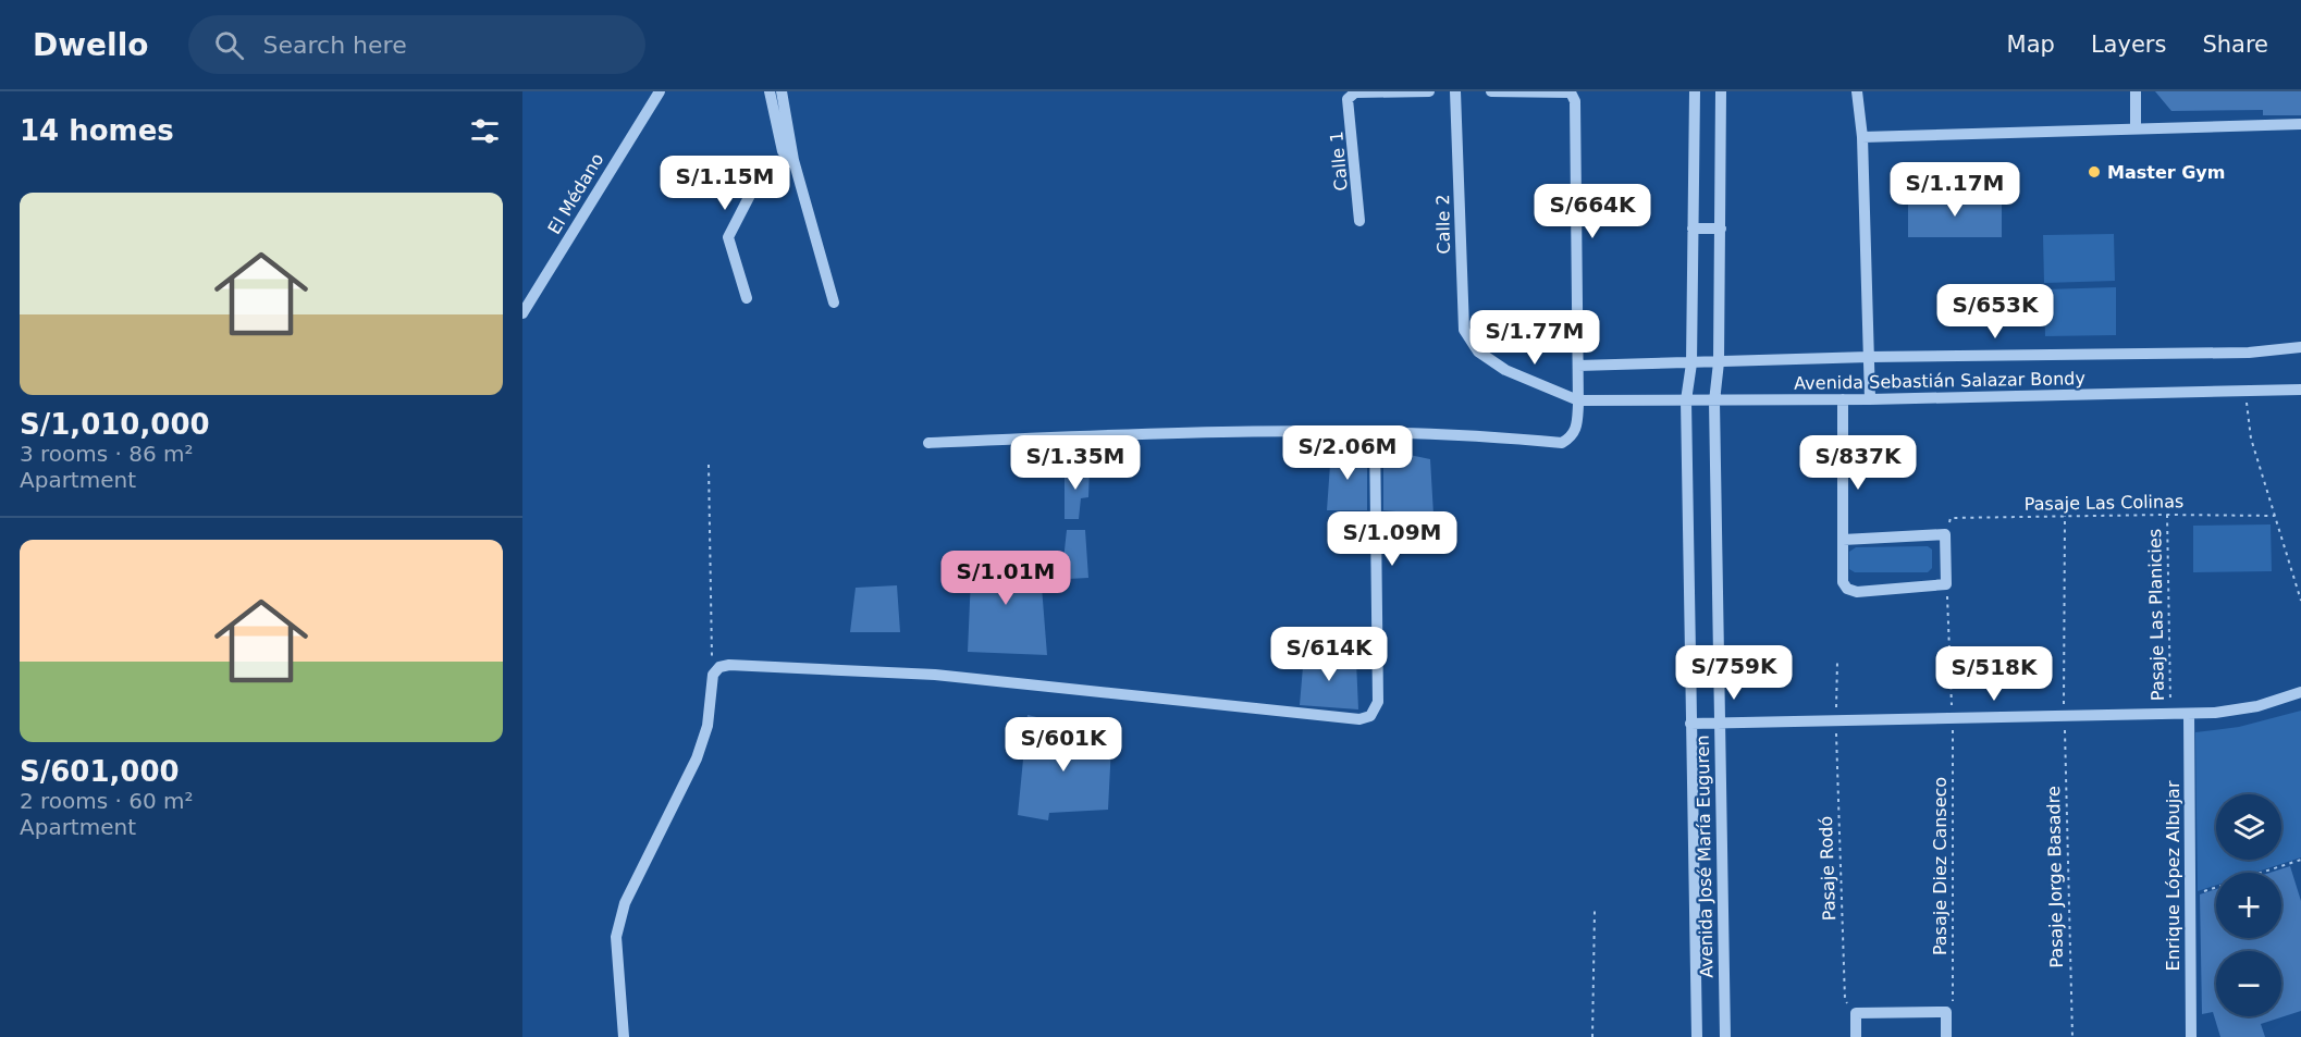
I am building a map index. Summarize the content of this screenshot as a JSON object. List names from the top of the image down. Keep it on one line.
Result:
{"streets":{"street":["Calle 1","El Médano","Calle 2","Avenida Sebastián Salazar Bondy","Avenida José María Euguren","Enrique López Albujar"],"path":["Pasaje Las Colinas","Pasaje Las Planicies","Pasaje Diez Canseco","Pasaje Rodó","Pasaje Jorge Basadre"]},"crossings":[["Calle 2","Avenida Sebastián Salazar Bondy"],["Avenida Sebastián Salazar Bondy","Avenida José María Euguren"],["Pasaje Las Colinas","Pasaje Las Planicies"],["Pasaje Las Colinas","Pasaje Jorge Basadre"]],"places":["Master Gym"],"page":{"header":"Dwello","search":"Search here","nav":["Map","Layers","Share"],"heading":"14 homes","price":["S/1.15M","S/1.17M","S/664K","S/653K","S/1.77M","S/2.06M","S/1.35M","S/837K","S/1.09M","S/1.01M","S/614K","S/759K","S/518K","S/601K"],"list":[{"name":"S/1,010,000","note":"3 rooms · 86 m² · Apartment"},{"name":"S/601,000","note":"2 rooms · 60 m² · Apartment"}],"map_buttons":["+","−"]}}
